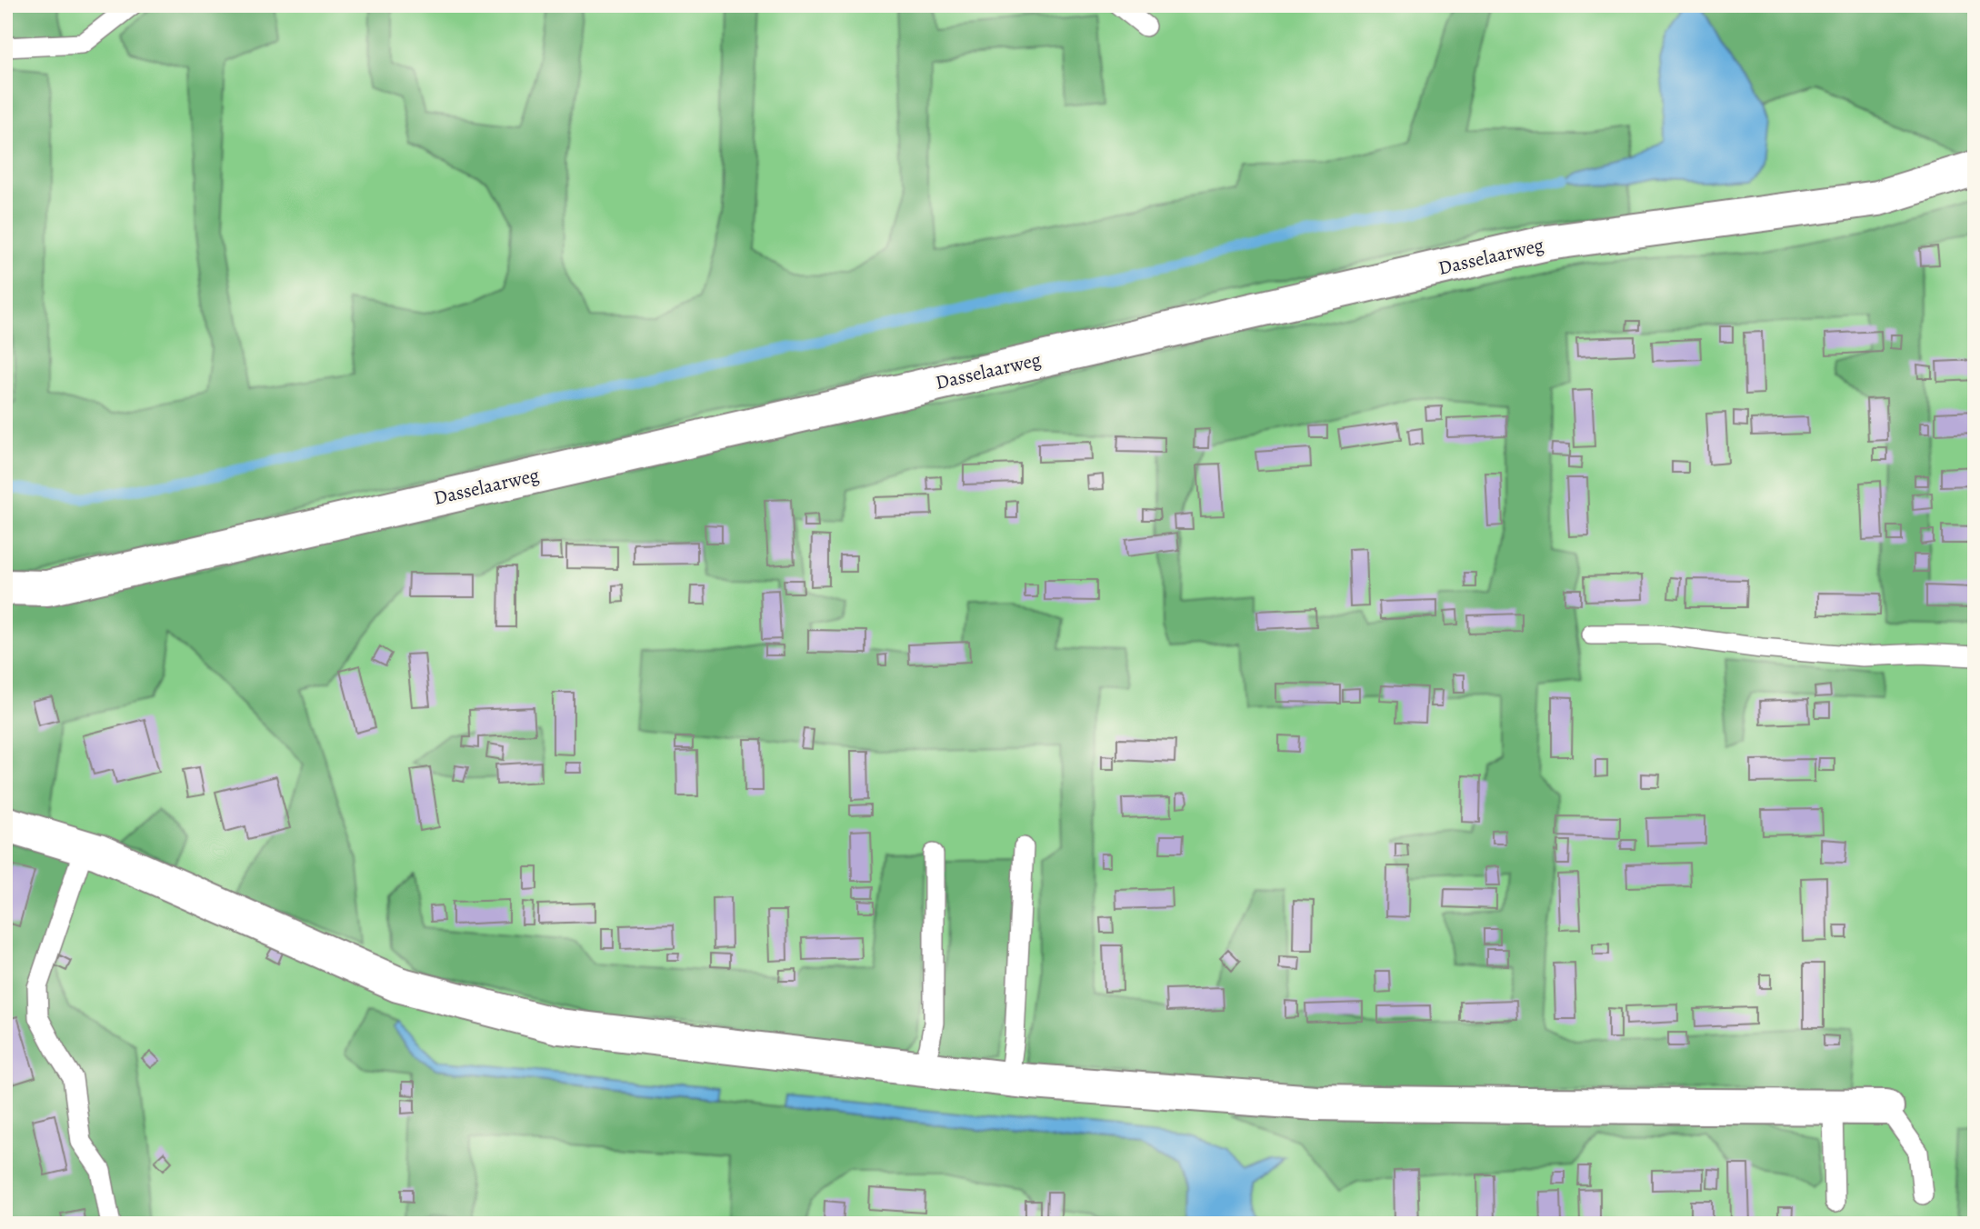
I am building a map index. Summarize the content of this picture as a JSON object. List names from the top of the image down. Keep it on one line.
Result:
{"streets":{"street":["Dasselaarweg"]}}
